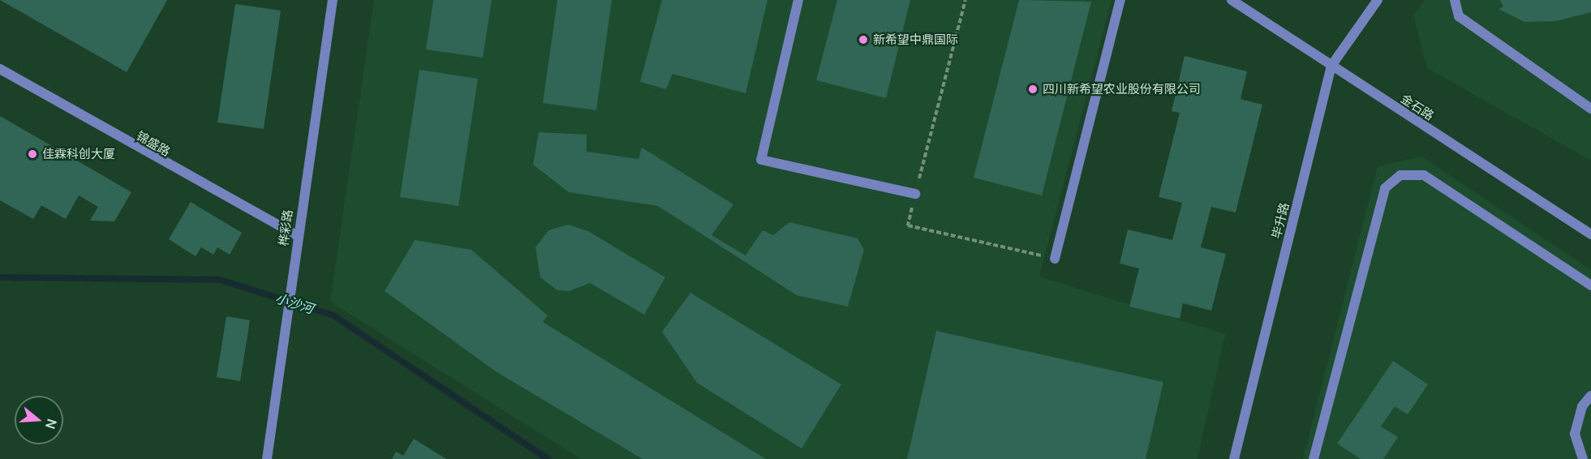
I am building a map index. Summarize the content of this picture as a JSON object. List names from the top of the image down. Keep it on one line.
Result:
{"streets":{"street":["金石路","锦盛路","毕升路","桦彩路"]},"crossings":[["金石路","毕升路"],["锦盛路","桦彩路"]],"water":["小沙河"],"places":["新希望中鼎国际","四川新希望农业股份有限公司","佳霖科创大厦"],"north":"right"}
